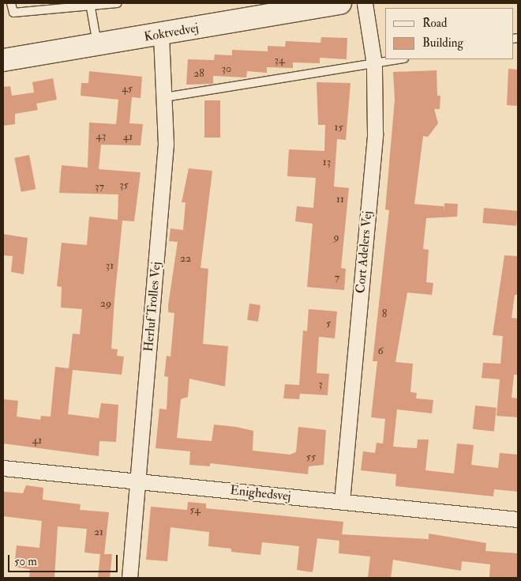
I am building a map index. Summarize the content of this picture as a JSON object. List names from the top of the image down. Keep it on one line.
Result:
{"streets":{"street":["Koktvedvej","Cort Adelers Vej","Herluf Trolles Vej","Enighedsvej"]},"crossings":[["Koktvedvej","Herluf Trolles Vej"],["Cort Adelers Vej","Enighedsvej"],["Herluf Trolles Vej","Enighedsvej"]],"house_numbers":["34","30","28","45","15","43","41","13","35","37","11","9","22","31","7","29","8","5","6","3","41","55","54","21"],"legend":["Road","Building"],"scale_bar":"50 m"}
